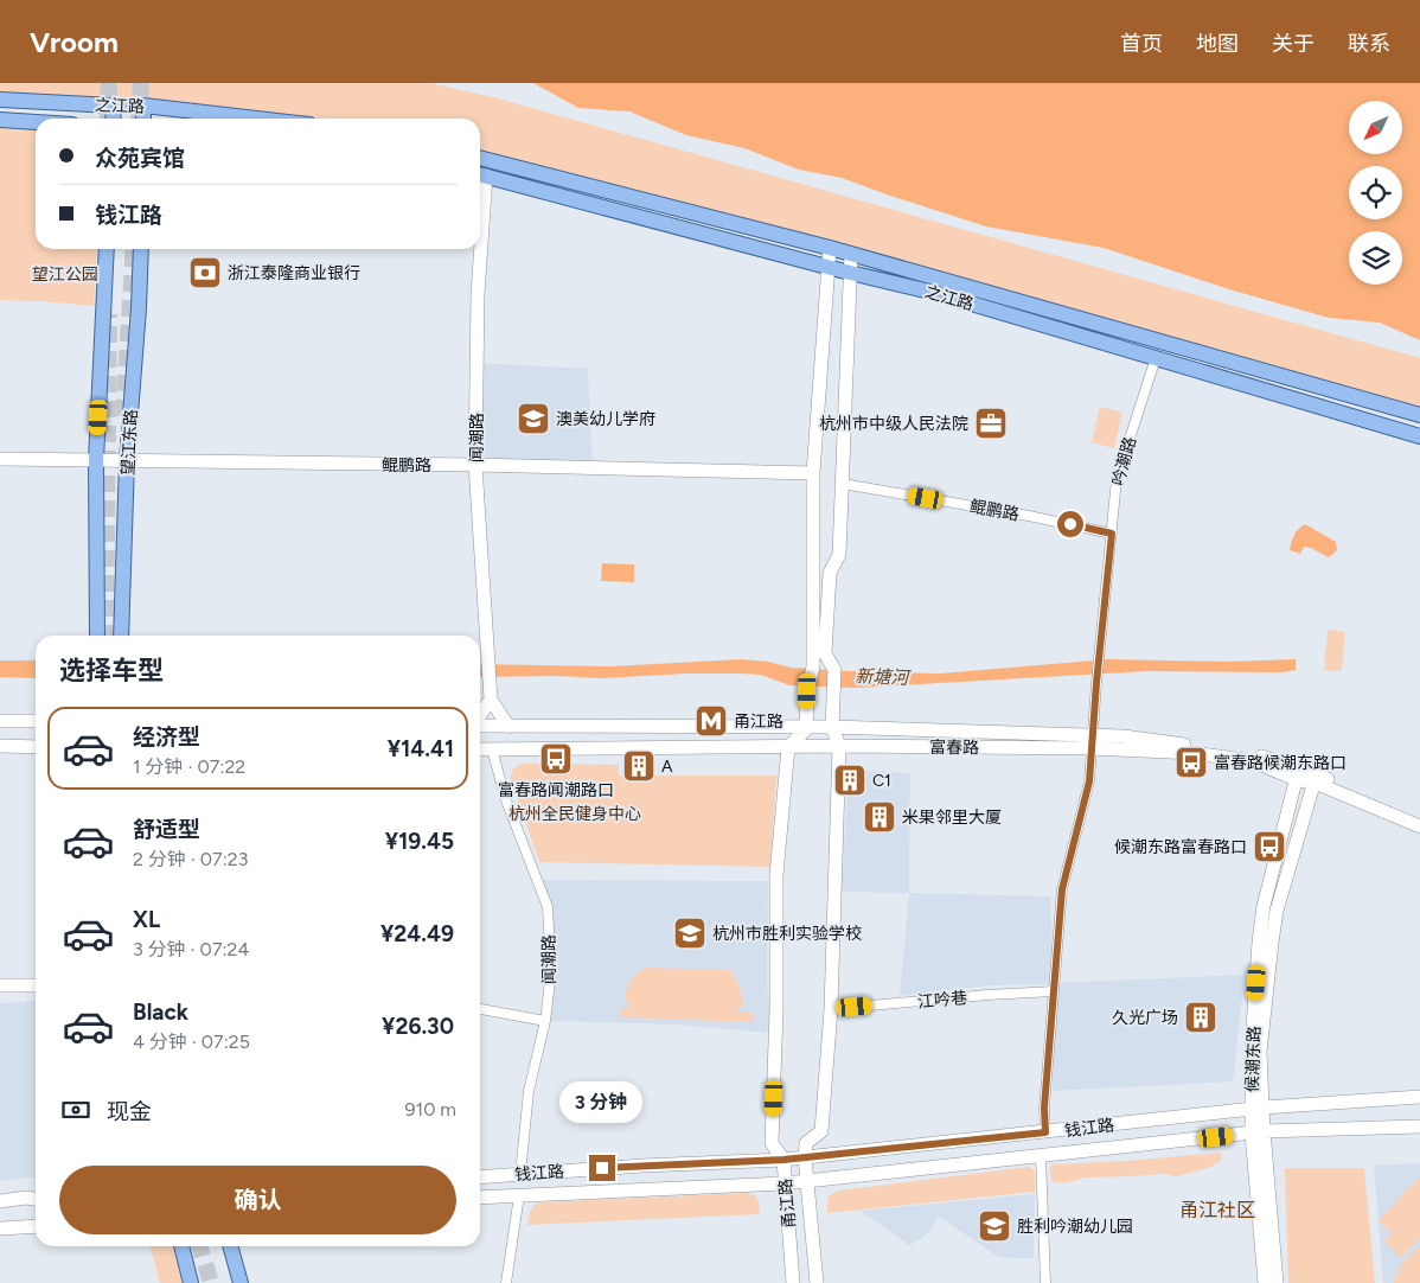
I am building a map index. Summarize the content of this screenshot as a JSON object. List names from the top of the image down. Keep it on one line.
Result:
{"streets":{"main road":["之江路","望江东路"],"street":["闻潮路","吟潮路","鲲鹏路","富春路","江吟巷","候潮东路","钱江路","甬江路"]},"crossings":[["之江路","吟潮路"],["之江路","甬江路"],["闻潮路","鲲鹏路"],["闻潮路","富春路"],["闻潮路","钱江路"],["望江东路","鲲鹏路"],["吟潮路","鲲鹏路"],["吟潮路","富春路"],["吟潮路","江吟巷"],["吟潮路","钱江路"],["鲲鹏路","甬江路"],["富春路","候潮东路"],["富春路","甬江路"],["江吟巷","甬江路"],["候潮东路","钱江路"],["钱江路","甬江路"]],"districts":["甬江社区"],"water":["新塘河"],"parks":["望江公园","杭州全民健身中心"],"places":{"bank":["浙江泰隆商业银行"],"school or university":["澳美幼儿学府","杭州市胜利实验学校","胜利吟潮幼儿园"],"office":["杭州市中级人民法院"],"metro station":["甬江路"],"bus stop":["富春路闻潮路口","富春路候潮东路口","候潮东路富春路口"],"building":["A","C1","米果邻里大厦","久光广场"]},"north":"bottom left","page":{"header":"Vroom","nav":["首页","地图","关于","联系"],"banner":["众苑宾馆","钱江路"],"heading":"选择车型","list":[{"name":"经济型","note":"1 分钟 · 07:22","value":"¥14.41"},{"name":"舒适型","note":"2 分钟 · 07:23","value":"¥19.45"},{"name":"XL","note":"3 分钟 · 07:24","value":"¥24.49"},{"name":"Black","note":"4 分钟 · 07:25","value":"¥26.30"}],"pay":["现金","910 m"],"bubble":"3 分钟","buttons":"确认"}}
